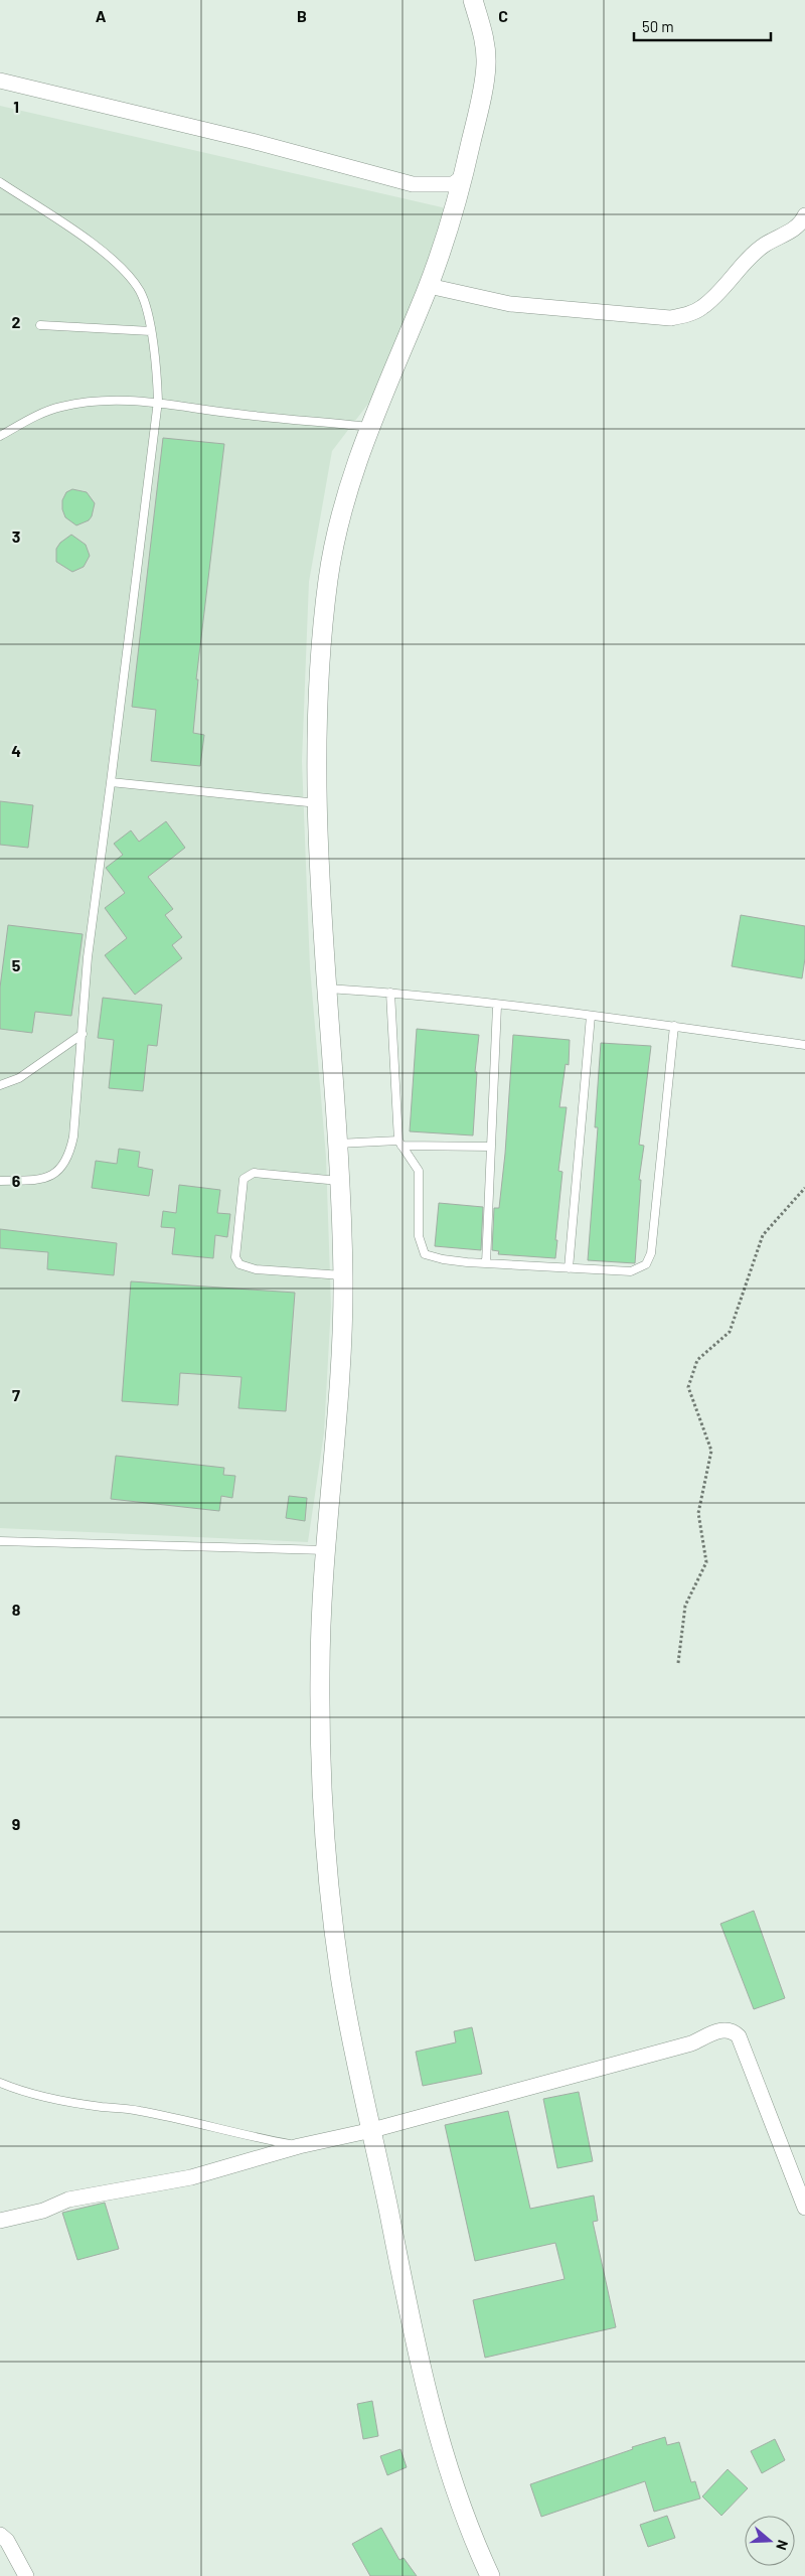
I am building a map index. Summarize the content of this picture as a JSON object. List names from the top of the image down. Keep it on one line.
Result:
{"scale_bar":"50 m","north":"right","grid":{"columns":["A","B","C"],"rows":["1","2","3","4","5","6","7","8","9"]}}
